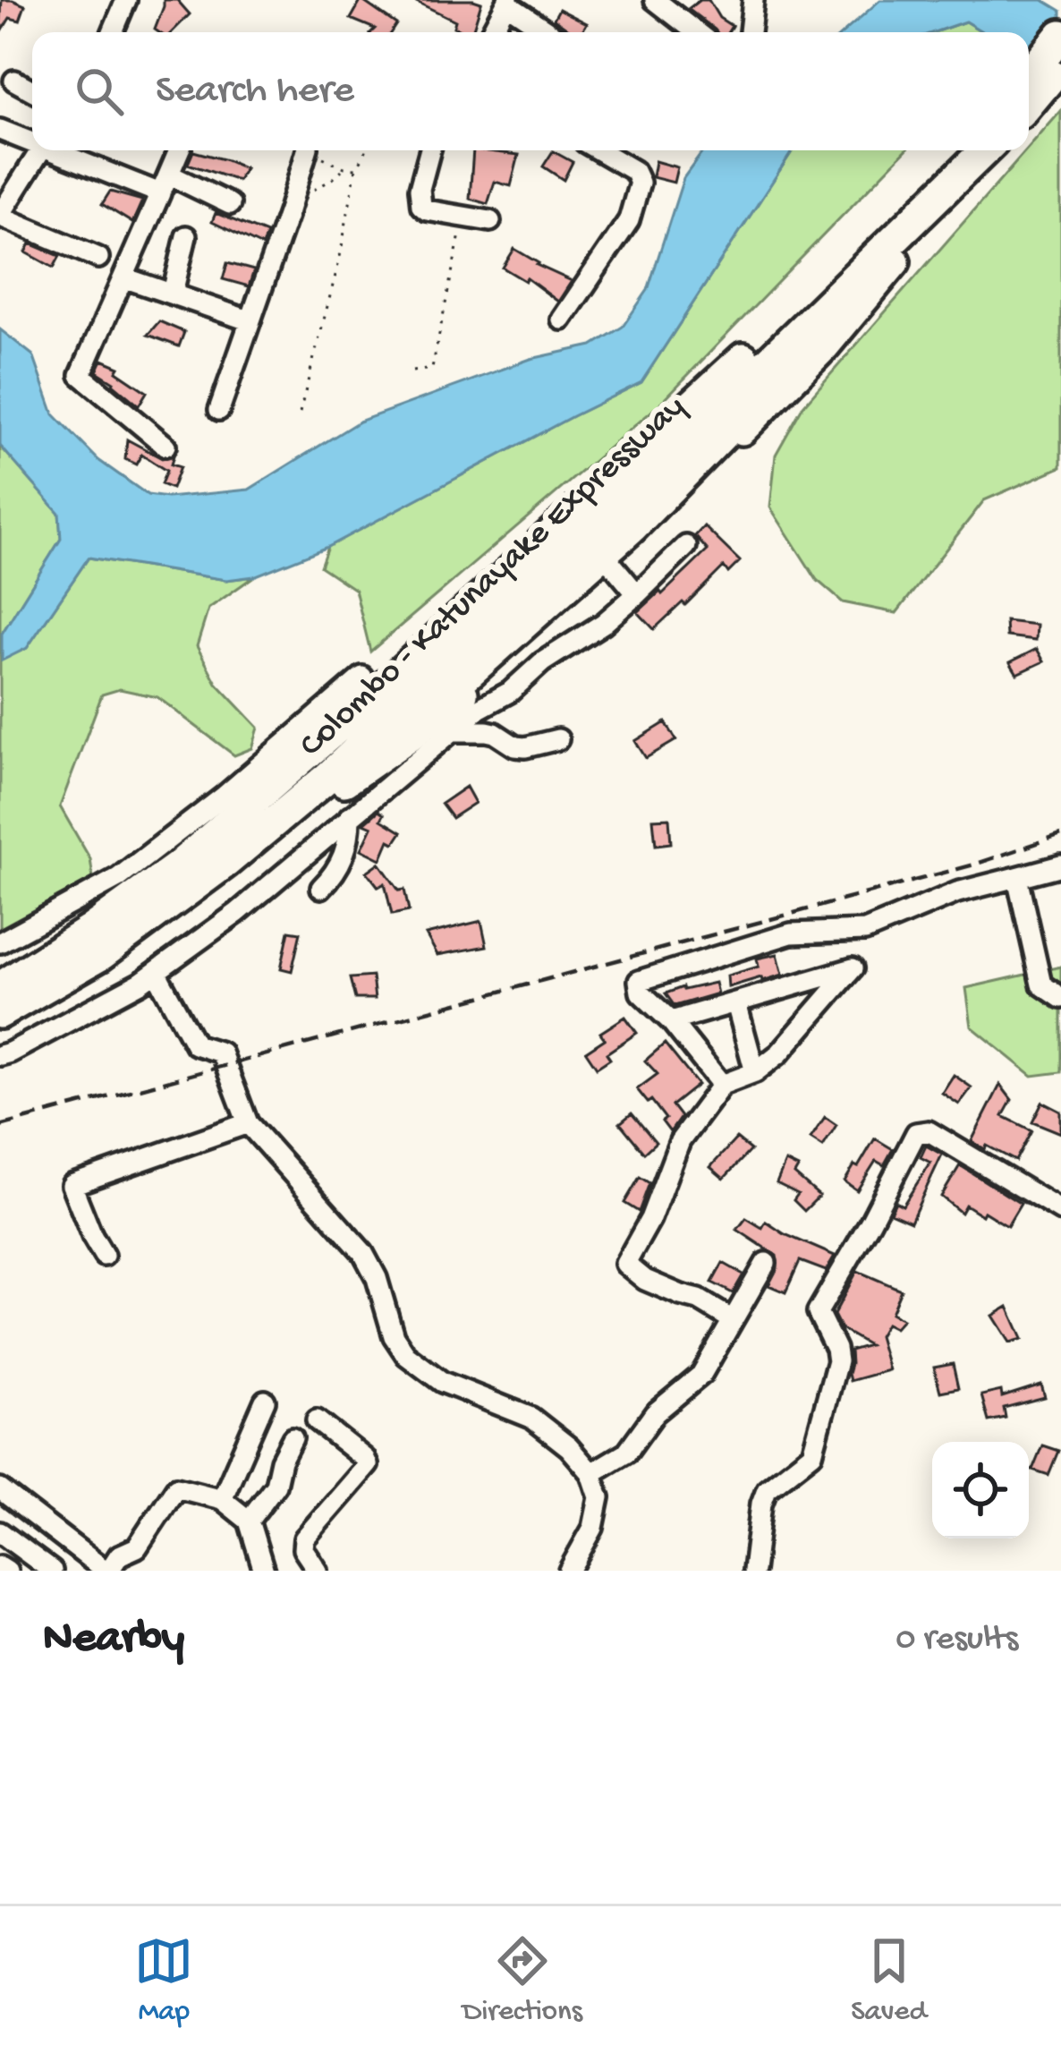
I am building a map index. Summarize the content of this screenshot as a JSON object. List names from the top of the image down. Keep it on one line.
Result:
{"streets":{"highway":["Colombo - Katunayake Expressway"]},"page":{"search":"Search here","heading":["Nearby","0 results"],"nav":["Map","Directions","Saved"]}}
